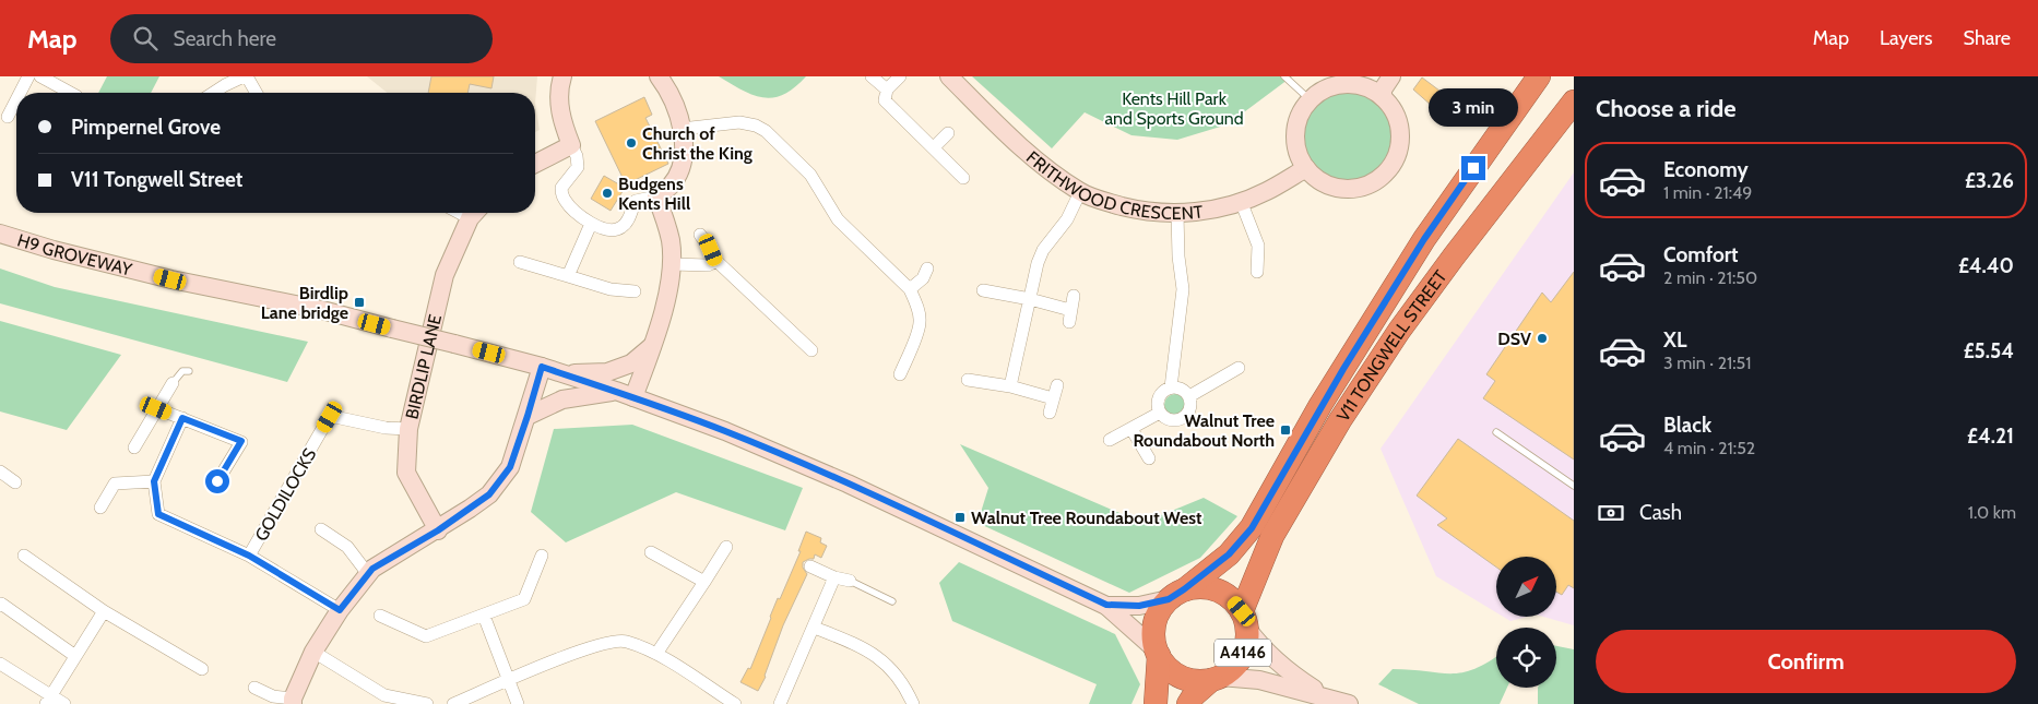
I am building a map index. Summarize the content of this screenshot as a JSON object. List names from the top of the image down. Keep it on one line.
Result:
{"streets":{"highway":["V11 TONGWELL STREET","A4146"],"street":["FRITHWOOD CRESCENT","H9 GROVEWAY","BIRDLIP LANE","GOLDILOCKS"]},"crossings":[["H9 GROVEWAY","V11 TONGWELL STREET"],["H9 GROVEWAY","A4146"],["V11 TONGWELL STREET","A4146"],["BIRDLIP LANE","GOLDILOCKS"]],"parks":["Kents Hill Park and Sports Ground"],"places":{"other":["Church of Christ the King","Budgens Kents Hill","DSV"],"transit":["Birdlip Lane bridge","Walnut Tree Roundabout North","Walnut Tree Roundabout West"]},"north":"top right","page":{"header":"Map","search":"Search here","nav":["Map","Layers","Share"],"heading":"Choose a ride","bubble":"3 min","banner":["Pimpernel Grove","V11 Tongwell Street"],"list":[{"name":"Economy","note":"1 min · 21:49","value":"£3.26"},{"name":"Comfort","note":"2 min · 21:50","value":"£4.40"},{"name":"XL","note":"3 min · 21:51","value":"£5.54"},{"name":"Black","note":"4 min · 21:52","value":"£4.21"}],"pay":["Cash","1.0 km"],"buttons":"Confirm"}}
